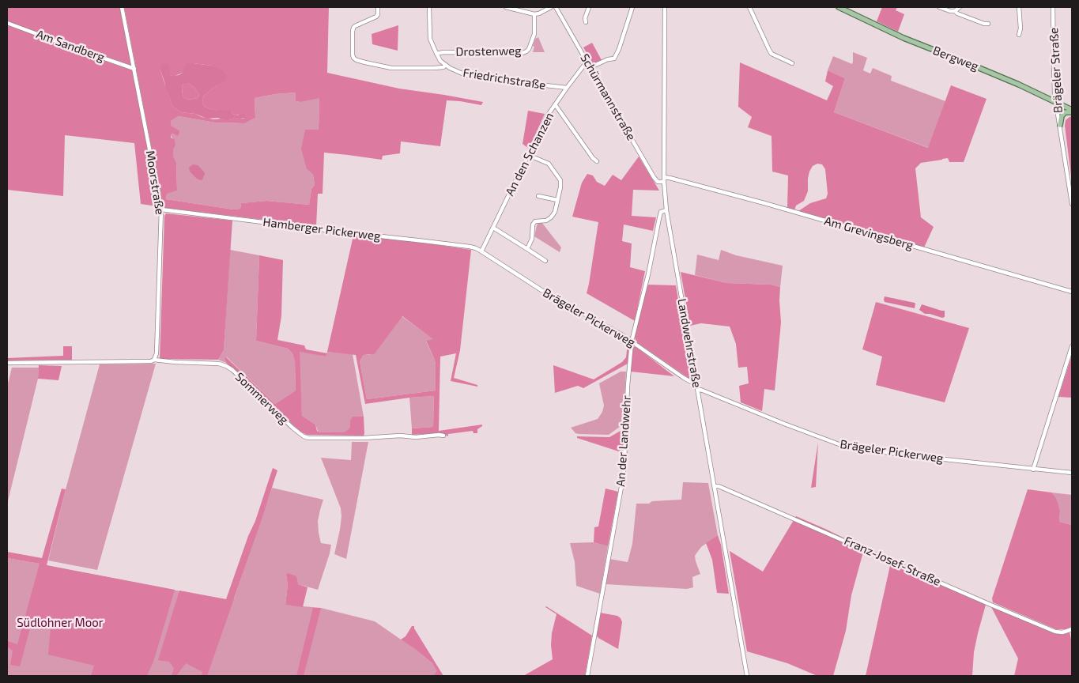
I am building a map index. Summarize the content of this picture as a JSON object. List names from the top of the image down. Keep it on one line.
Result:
{"streets":{"main road":["Bergweg"],"street":["Am Sandberg","Drostenweg","Brägeler Straße","Friedrichstraße","Schürmannstraße","An den Schanzen","Moorstraße","Hamberger Pickerweg","Am Grevingsberg","Brägeler Pickerweg","Landwehrstraße","Sommerweg","An der Landwehr","Franz-Josef-Straße"]},"crossings":[["Am Sandberg","Moorstraße"],["Bergweg","Brägeler Straße"],["Friedrichstraße","An den Schanzen"],["Schürmannstraße","An den Schanzen"],["Schürmannstraße","Landwehrstraße"],["An den Schanzen","Hamberger Pickerweg"],["An den Schanzen","Brägeler Pickerweg"],["Moorstraße","Hamberger Pickerweg"],["Moorstraße","Sommerweg"],["Hamberger Pickerweg","Brägeler Pickerweg"],["Am Grevingsberg","Landwehrstraße"],["Brägeler Pickerweg","Landwehrstraße"],["Brägeler Pickerweg","An der Landwehr"],["Landwehrstraße","An der Landwehr"],["Landwehrstraße","Franz-Josef-Straße"]],"parks":["Südlohner Moor"]}
